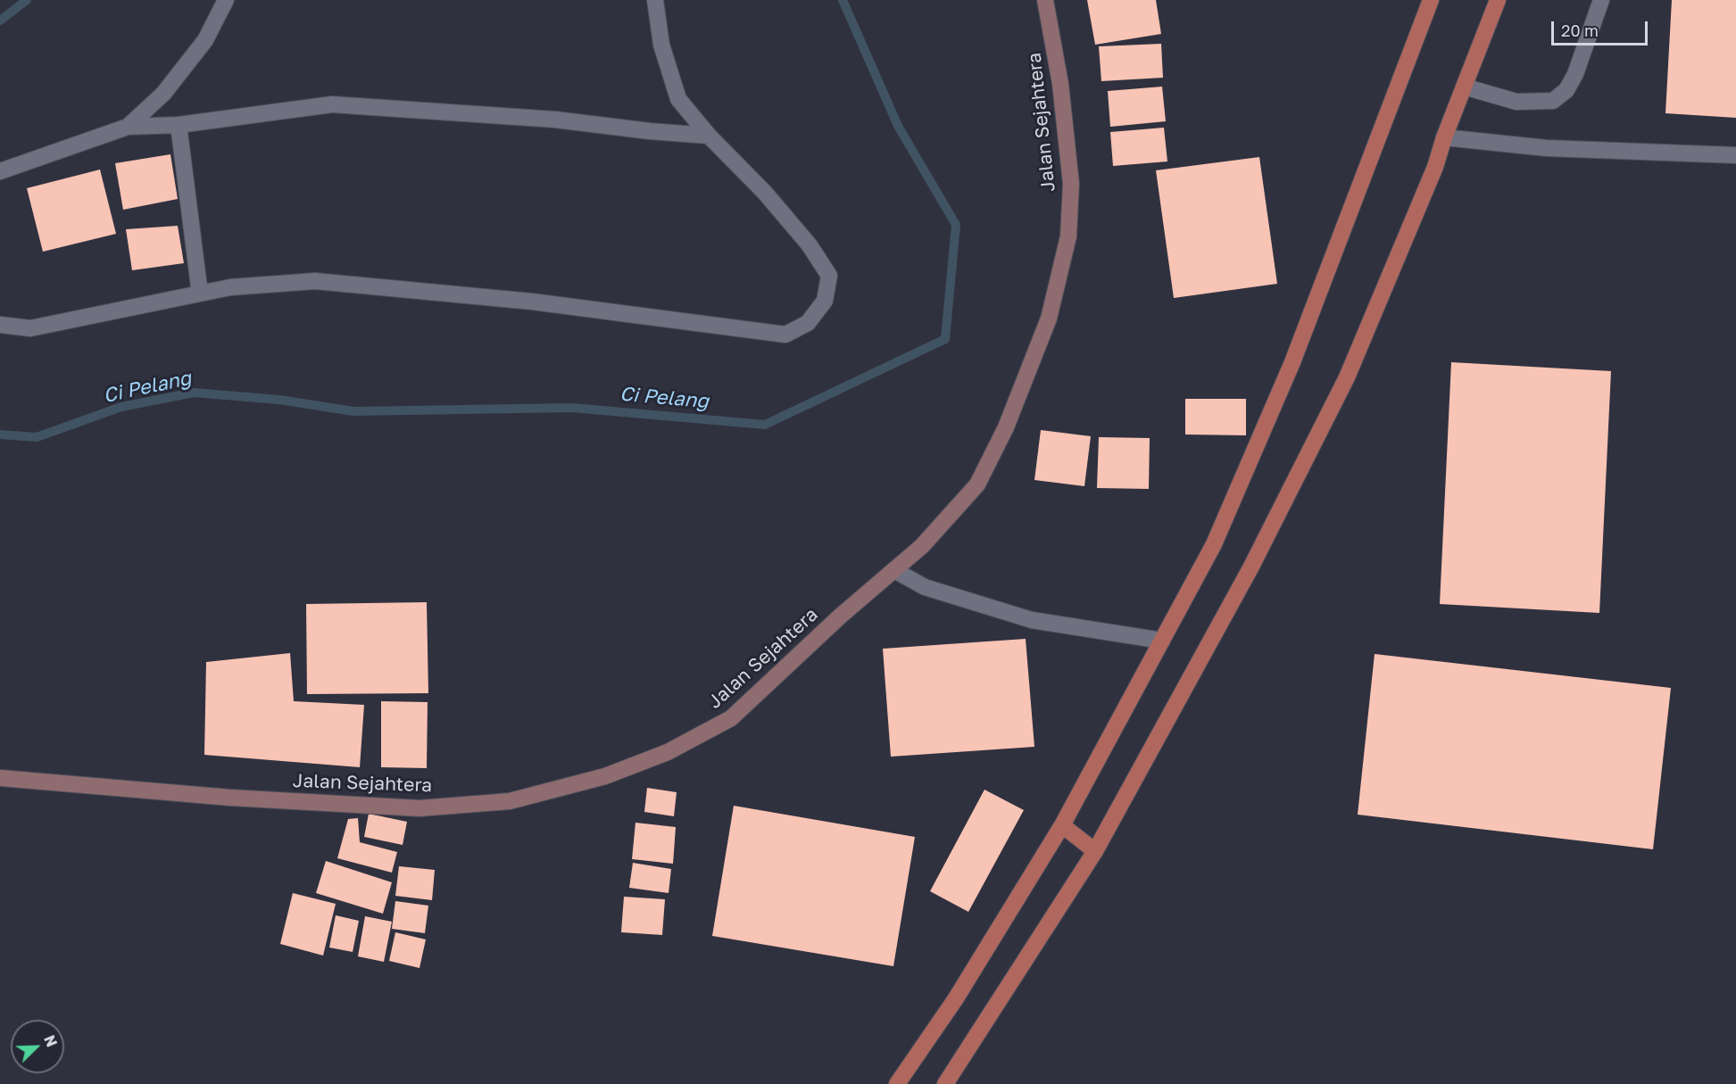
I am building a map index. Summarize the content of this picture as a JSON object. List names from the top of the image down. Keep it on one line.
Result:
{"streets":{"street":["Jalan Sejahtera"]},"water":["Ci Pelang"],"scale_bar":"20 m","north":"top right"}
